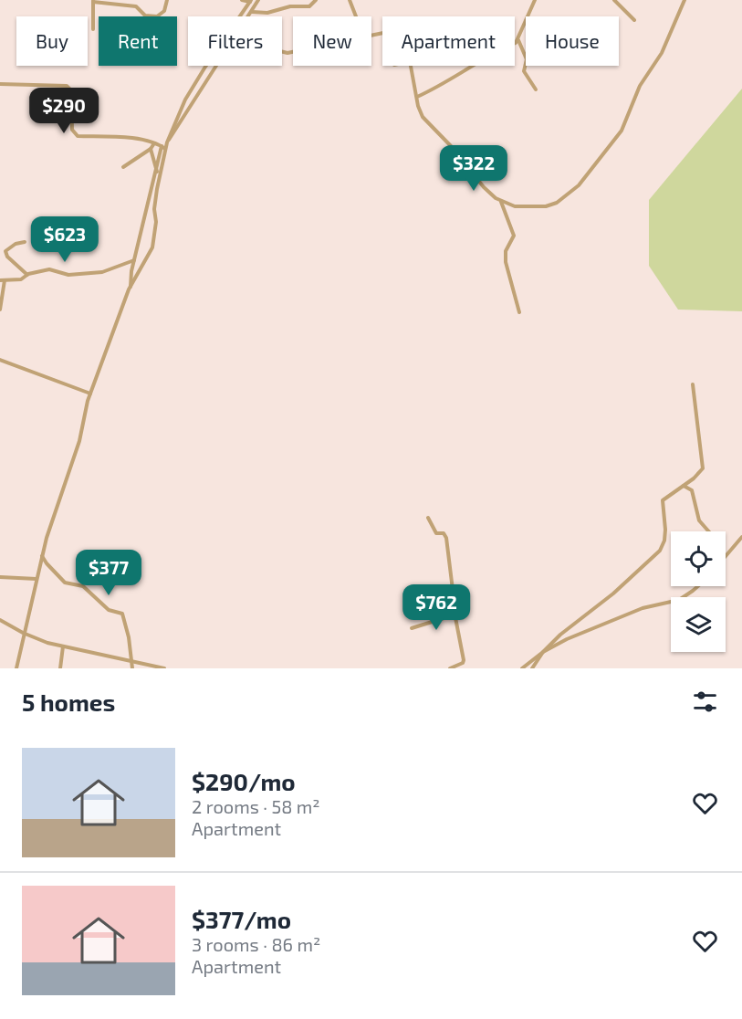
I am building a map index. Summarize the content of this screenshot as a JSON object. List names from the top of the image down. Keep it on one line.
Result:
{"page":{"chip":["Buy","Rent","Filters","New","Apartment","House"],"price":["$290","$322","$623","$377","$762"],"heading":"5 homes","list":[{"name":"$290/mo","note":"2 rooms · 58 m² · Apartment"},{"name":"$377/mo","note":"3 rooms · 86 m² · Apartment"}]}}
